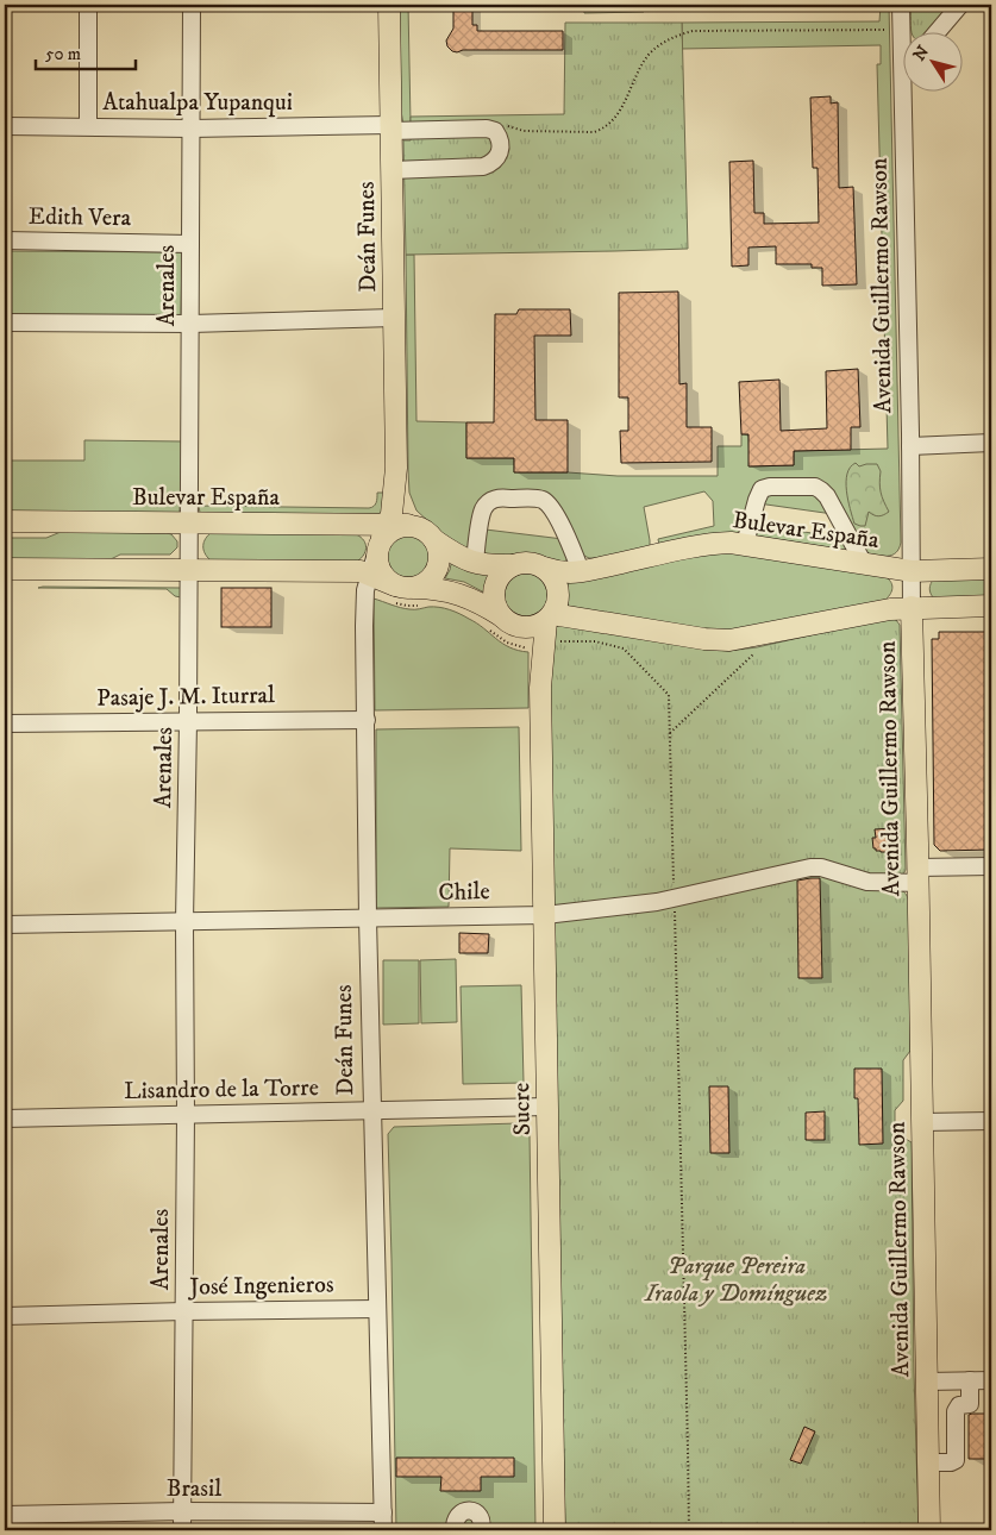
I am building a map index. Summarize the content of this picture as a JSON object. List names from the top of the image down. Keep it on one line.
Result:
{"streets":{"main road":["Deán Funes","Avenida Guillermo Rawson","Bulevar España","Sucre"],"street":["Atahualpa Yupanqui","Edith Vera","Arenales","Pasaje J. M. Iturral","Chile","Lisandro de la Torre","José Ingenieros","Brasil"]},"crossings":[["Atahualpa Yupanqui","Deán Funes"],["Atahualpa Yupanqui","Arenales"],["Edith Vera","Arenales"],["Deán Funes","Bulevar España"],["Deán Funes","Pasaje J. M. Iturral"],["Deán Funes","Chile"],["Deán Funes","Lisandro de la Torre"],["Deán Funes","José Ingenieros"],["Deán Funes","Brasil"],["Arenales","Bulevar España"],["Arenales","Pasaje J. M. Iturral"],["Arenales","Chile"],["Arenales","Lisandro de la Torre"],["Arenales","José Ingenieros"],["Arenales","Brasil"],["Avenida Guillermo Rawson","Bulevar España"],["Avenida Guillermo Rawson","Chile"],["Bulevar España","Sucre"],["Chile","Sucre"],["Lisandro de la Torre","Sucre"]],"parks":["Parque Pereira Iraola y Domínguez"],"scale_bar":"50 m","north":"top left"}
